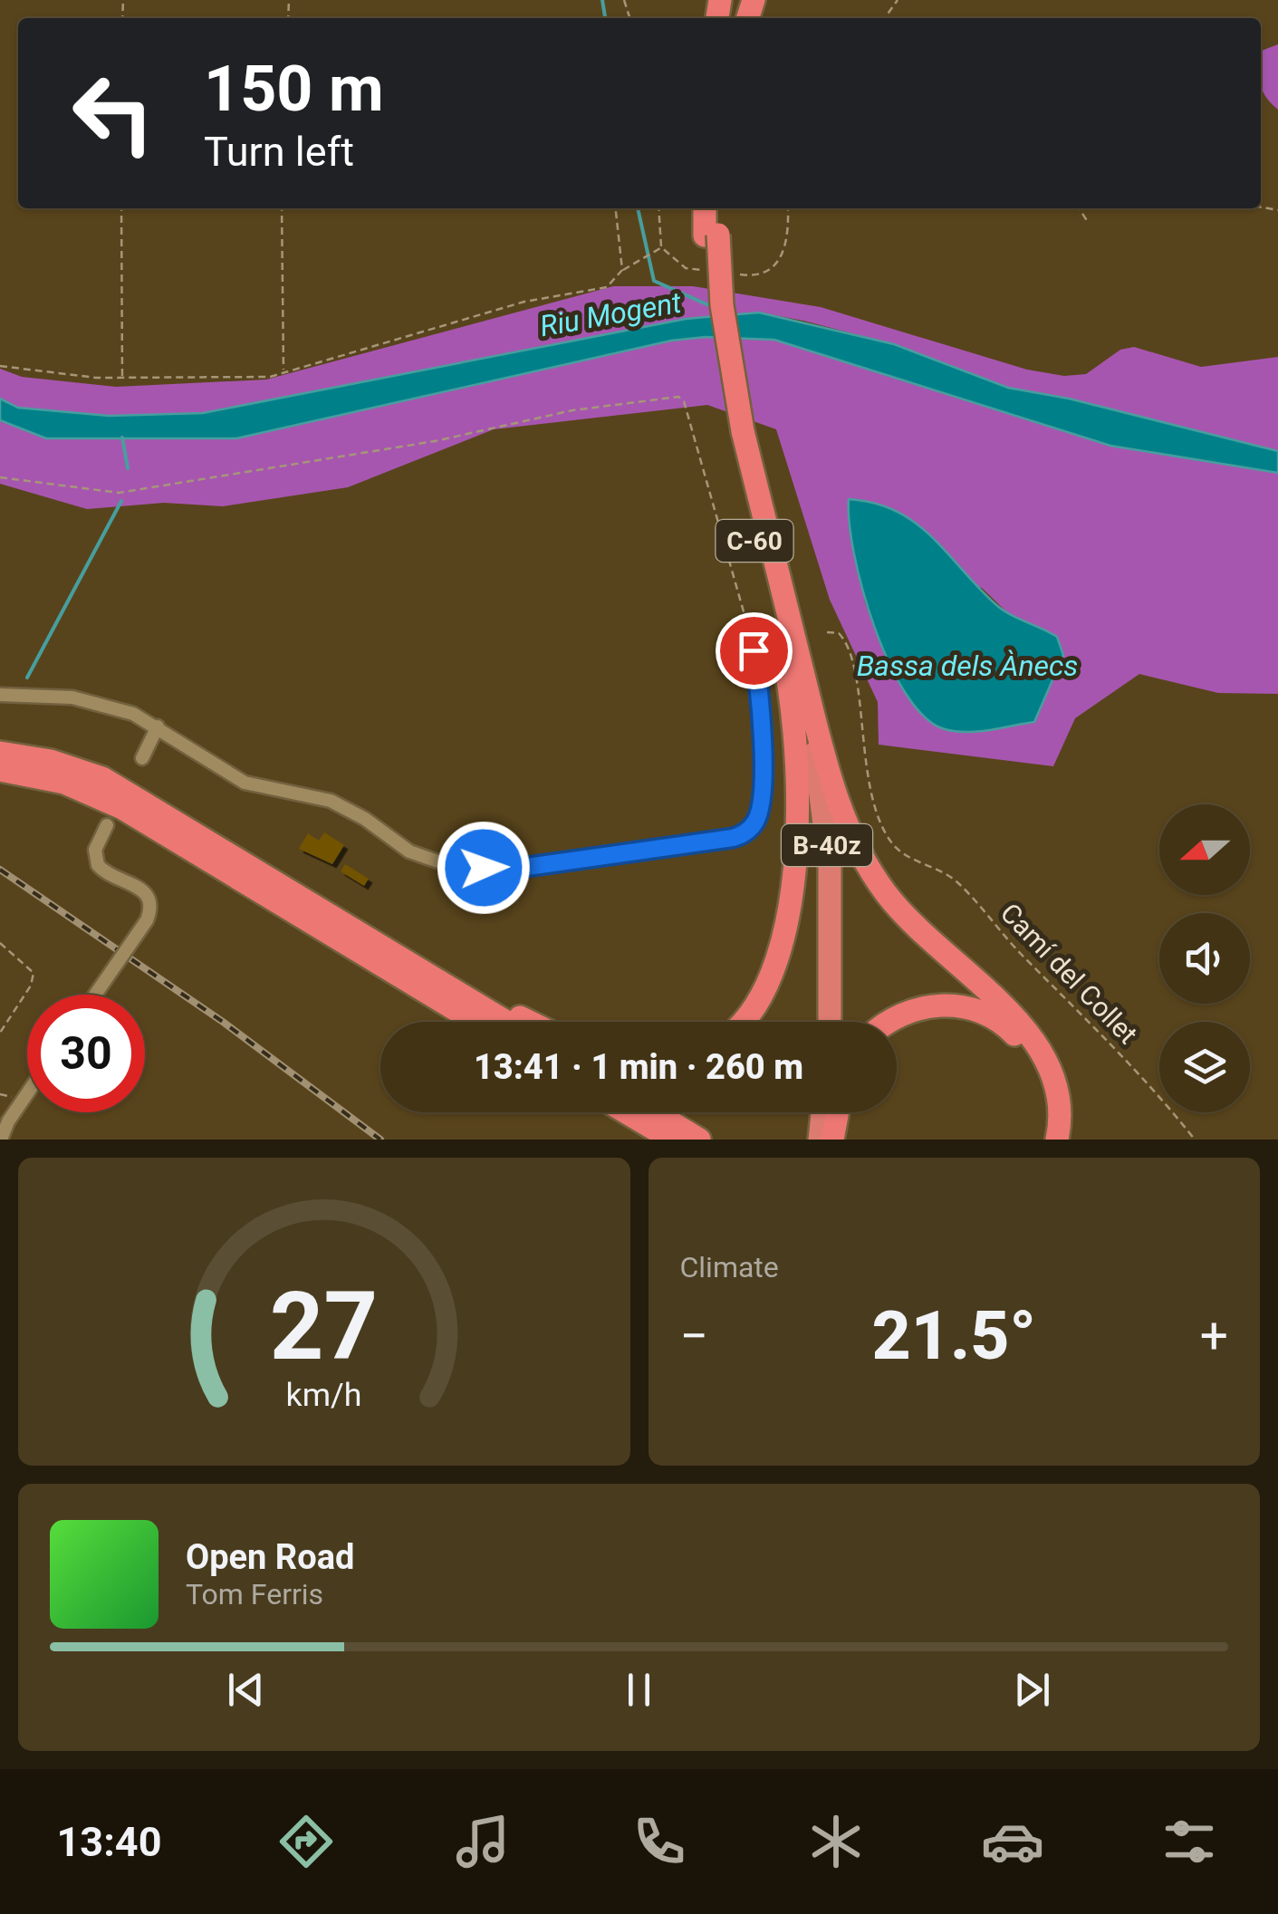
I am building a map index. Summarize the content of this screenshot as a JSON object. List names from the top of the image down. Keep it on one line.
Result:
{"streets":{"highway":["C-60","B-40z"],"path":["Camí del Collet"]},"crossings":[["C-60","B-40z"]],"water":["Riu Mogent","Bassa dels Ànecs"],"north":"left","page":{"turn":["150 m","Turn left"],"limit":"30","trip":"13:41 · 1 min · 260 m","tile":"Climate","heat":["−","21.5°","+"],"song":["Open Road","Tom Ferris"],"tabs":"13:40","gauge":["27","km/h"]}}
